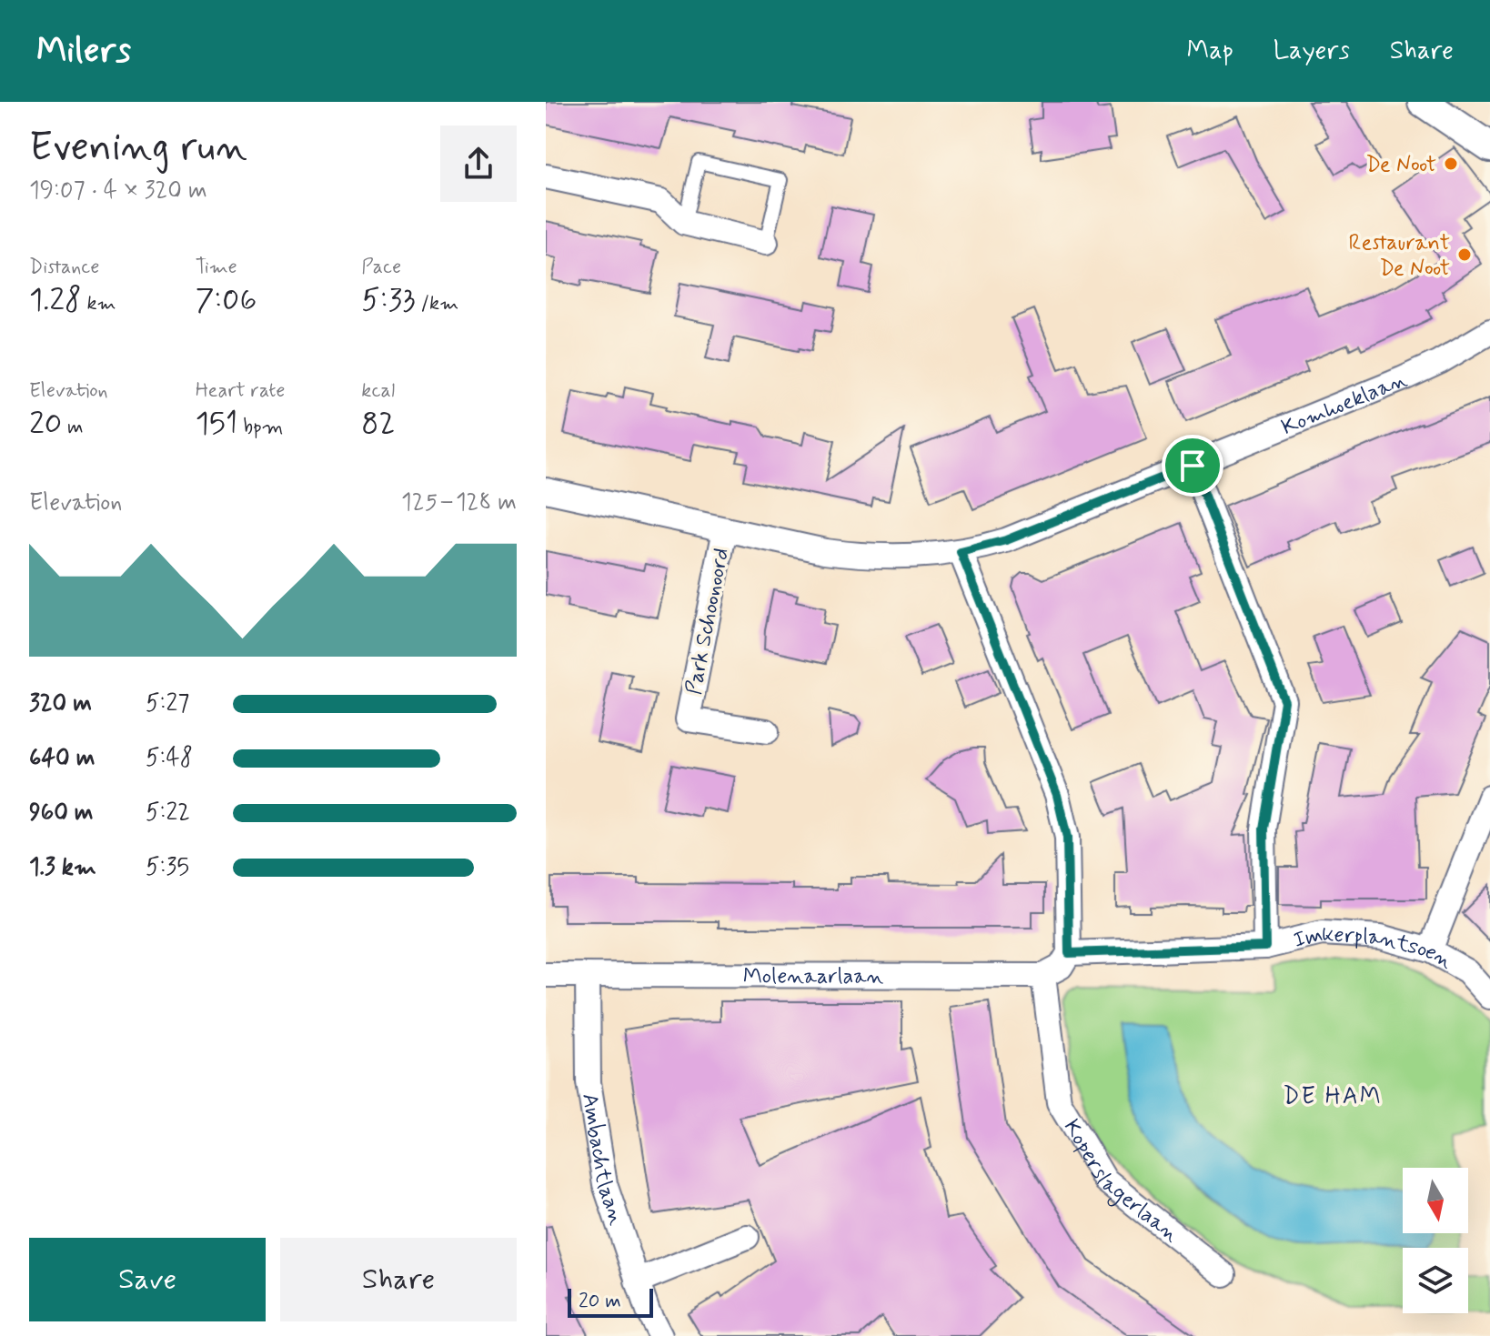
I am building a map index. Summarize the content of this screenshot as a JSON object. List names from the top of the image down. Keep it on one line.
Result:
{"streets":{"street":["Komhoeklaan","Park Schoonoord","Imkerplantsoen","Molenaarlaan","Ambachtlaan","Koperslagerlaan"]},"crossings":[["Komhoeklaan","Park Schoonoord"],["Molenaarlaan","Ambachtlaan"],["Molenaarlaan","Koperslagerlaan"]],"districts":["DE HAM"],"places":["De Noot","Restaurant De Noot"],"scale_bar":"20 m","north":"bottom","page":{"header":"Milers","nav":["Map","Layers","Share"],"heading":["Evening run","19:07 · 4 × 320 m"],"stats":[["Distance","1.28 km"],["Time","7:06"],["Pace","5:33 /km"],["Elevation","20 m"],["Heart rate","151 bpm"],["kcal","82"]],"chart":["Elevation","125–128 m"],"list":[{"name":"320 m","note":"5:27"},{"name":"640 m","note":"5:48"},{"name":"960 m","note":"5:22"},{"name":"1.3 km","note":"5:35"}],"buttons":["Save","Share"],"scale":"20 m"}}
